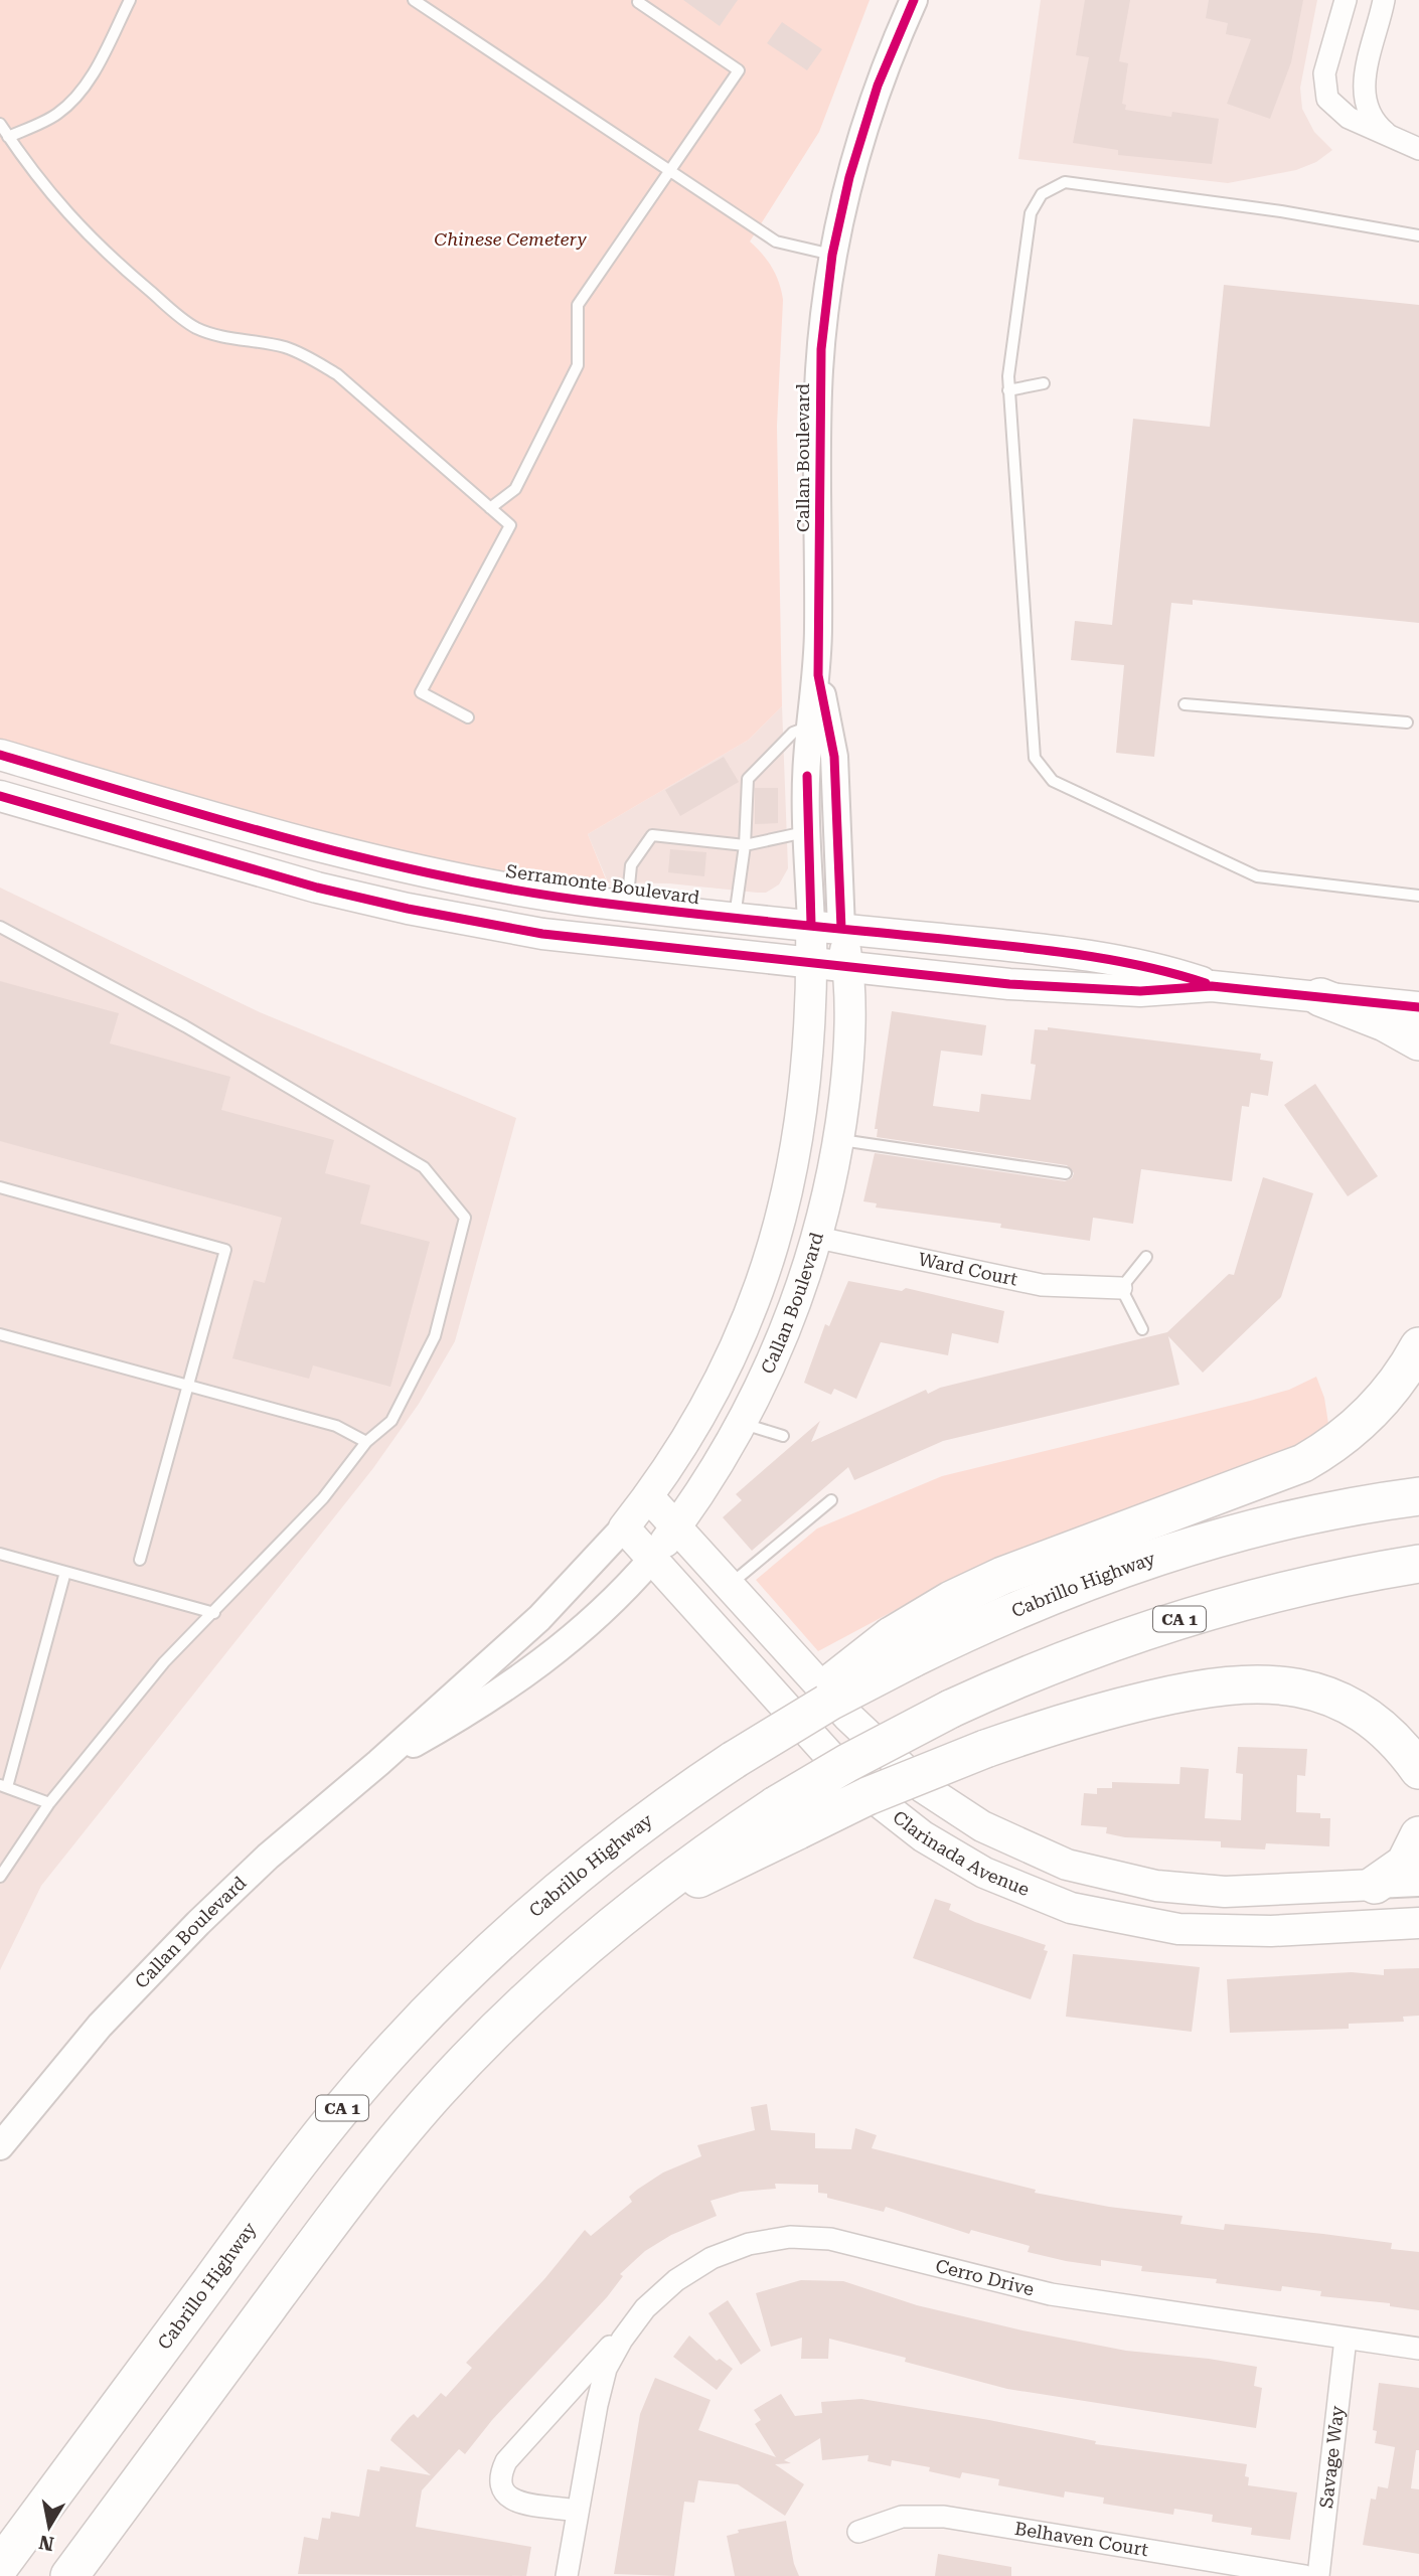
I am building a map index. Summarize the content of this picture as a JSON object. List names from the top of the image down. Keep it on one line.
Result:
{"streets":{"highway":["Cabrillo Highway","CA 1"],"main road":["Callan Boulevard","Serramonte Boulevard","Clarinada Avenue"],"street":["Ward Court","Cerro Drive","Savage Way","Belhaven Court"]},"crossings":[["Callan Boulevard","Serramonte Boulevard"],["Callan Boulevard","Ward Court"],["Callan Boulevard","Clarinada Avenue"],["Cerro Drive","Savage Way"]],"parks":["Chinese Cemetery"],"north":"bottom"}
